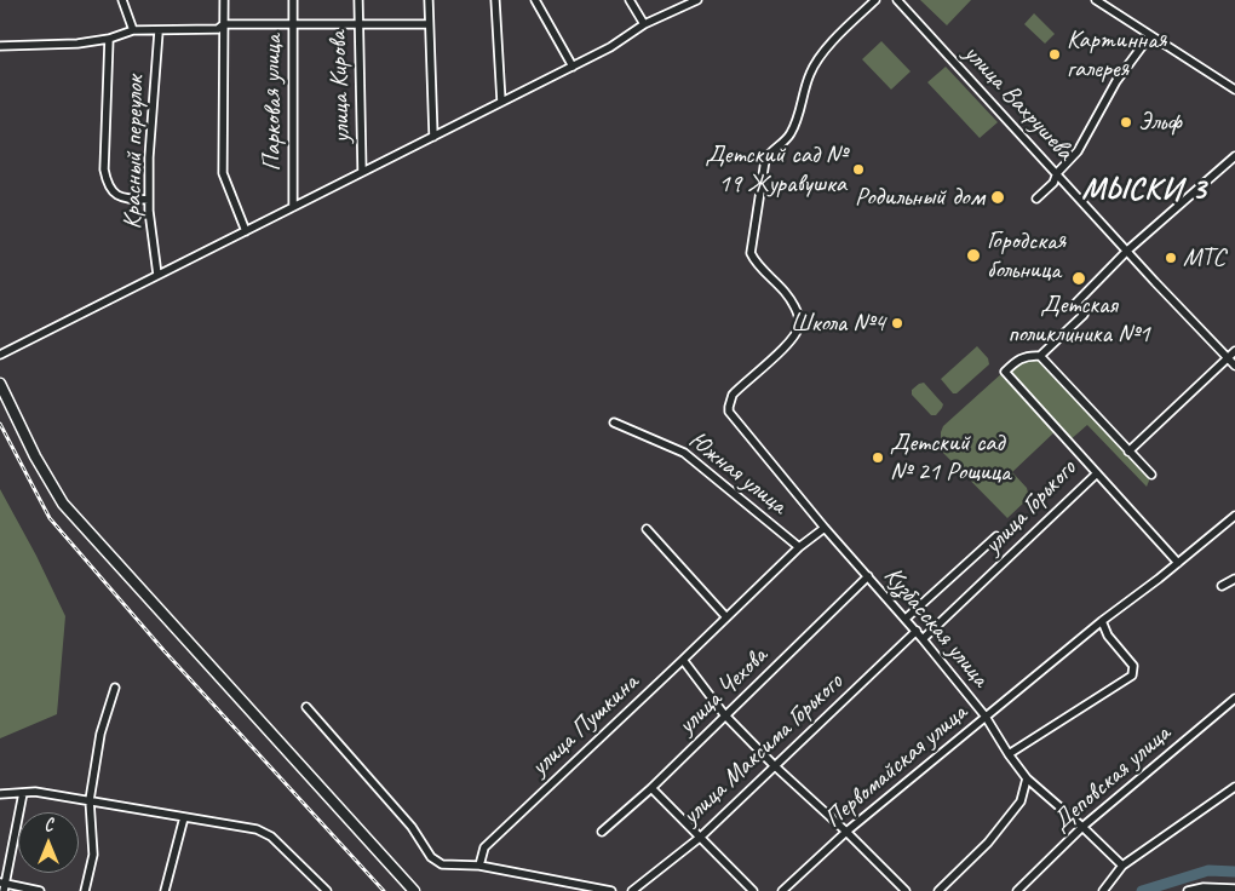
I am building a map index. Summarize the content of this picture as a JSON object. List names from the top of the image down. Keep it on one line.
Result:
{"streets":{"street":["улица Кирова","Парковая улица","улица Вахрушева","Красный переулок","Южная улица","улица Горького","Кузбасская улица","улица Чехова","улица Пушкина","улица Максима Горького","Первомайская улица","Деповская улица"]},"crossings":[["Южная улица","улица Пушкина"],["улица Горького","Кузбасская улица"],["Кузбасская улица","улица Чехова"],["Кузбасская улица","улица Пушкина"],["Кузбасская улица","улица Максима Горького"],["Кузбасская улица","Первомайская улица"],["Кузбасская улица","Деповская улица"]],"districts":["МЫСКИ 3"],"places":["Картинная галерея","Эльф","Детский сад № 19 Журавушка","Родильный дом","Городская больница","МТС","Детская поликлиника №1","Школа №4","Детский сад № 21 Рощица"],"north":"top"}
